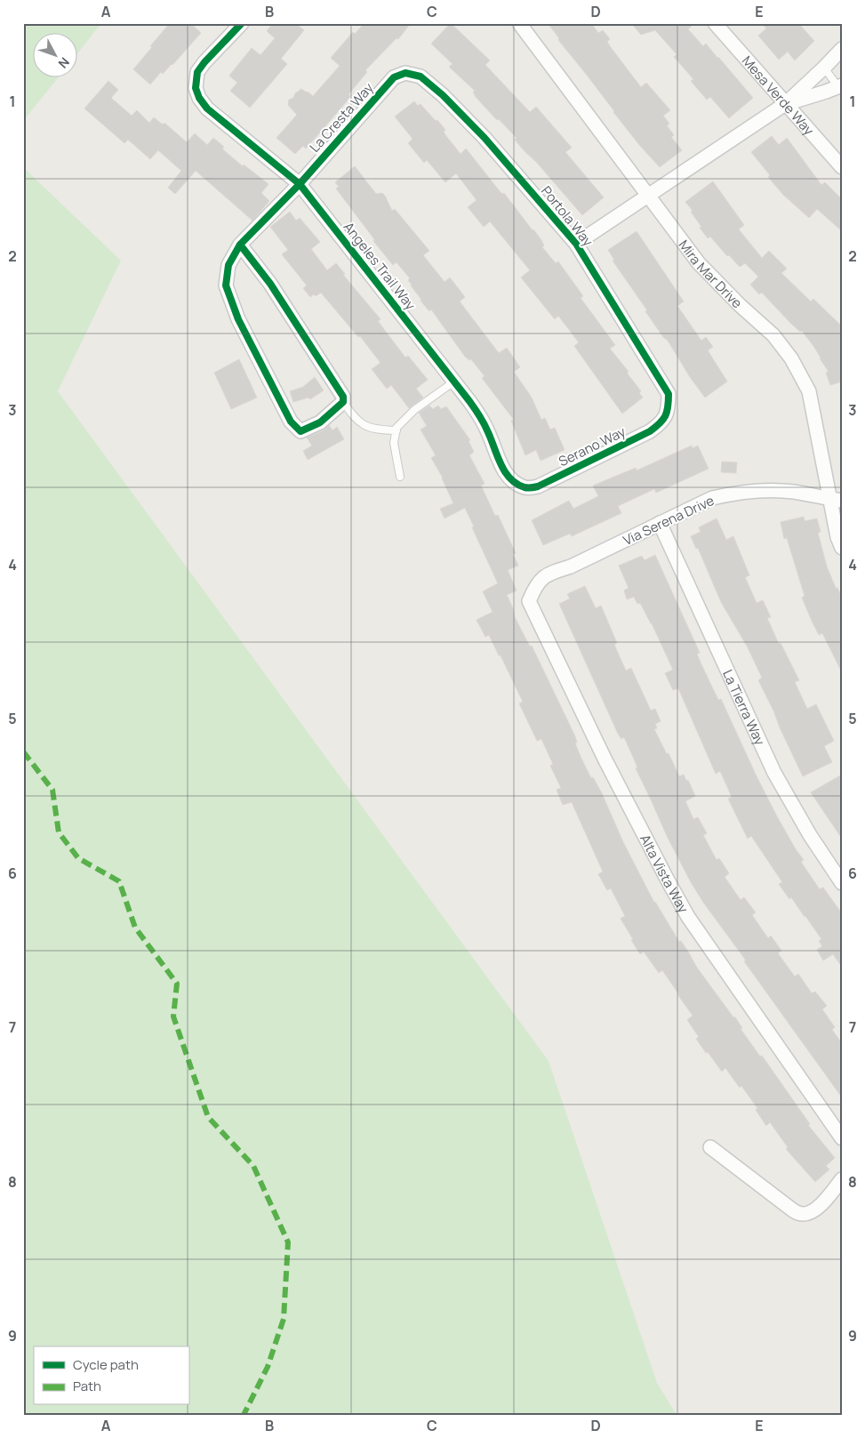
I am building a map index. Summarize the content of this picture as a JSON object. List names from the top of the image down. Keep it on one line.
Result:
{"streets":{"street":["Mesa Verde Way","La Cresta Way","Portola Way","Angeles Trail Way","Mira Mar Drive","Serano Way","Via Serena Drive","La Tierra Way","Alta Vista Way"]},"crossings":[["La Cresta Way","Portola Way"],["La Cresta Way","Angeles Trail Way"],["Portola Way","Serano Way"],["Angeles Trail Way","Serano Way"],["Mira Mar Drive","Via Serena Drive"],["Via Serena Drive","La Tierra Way"],["Via Serena Drive","Alta Vista Way"]],"legend":["Cycle path","Path"],"north":"bottom right","grid":{"columns":["A","B","C","D","E"],"rows":["1","2","3","4","5","6","7","8","9"]}}
